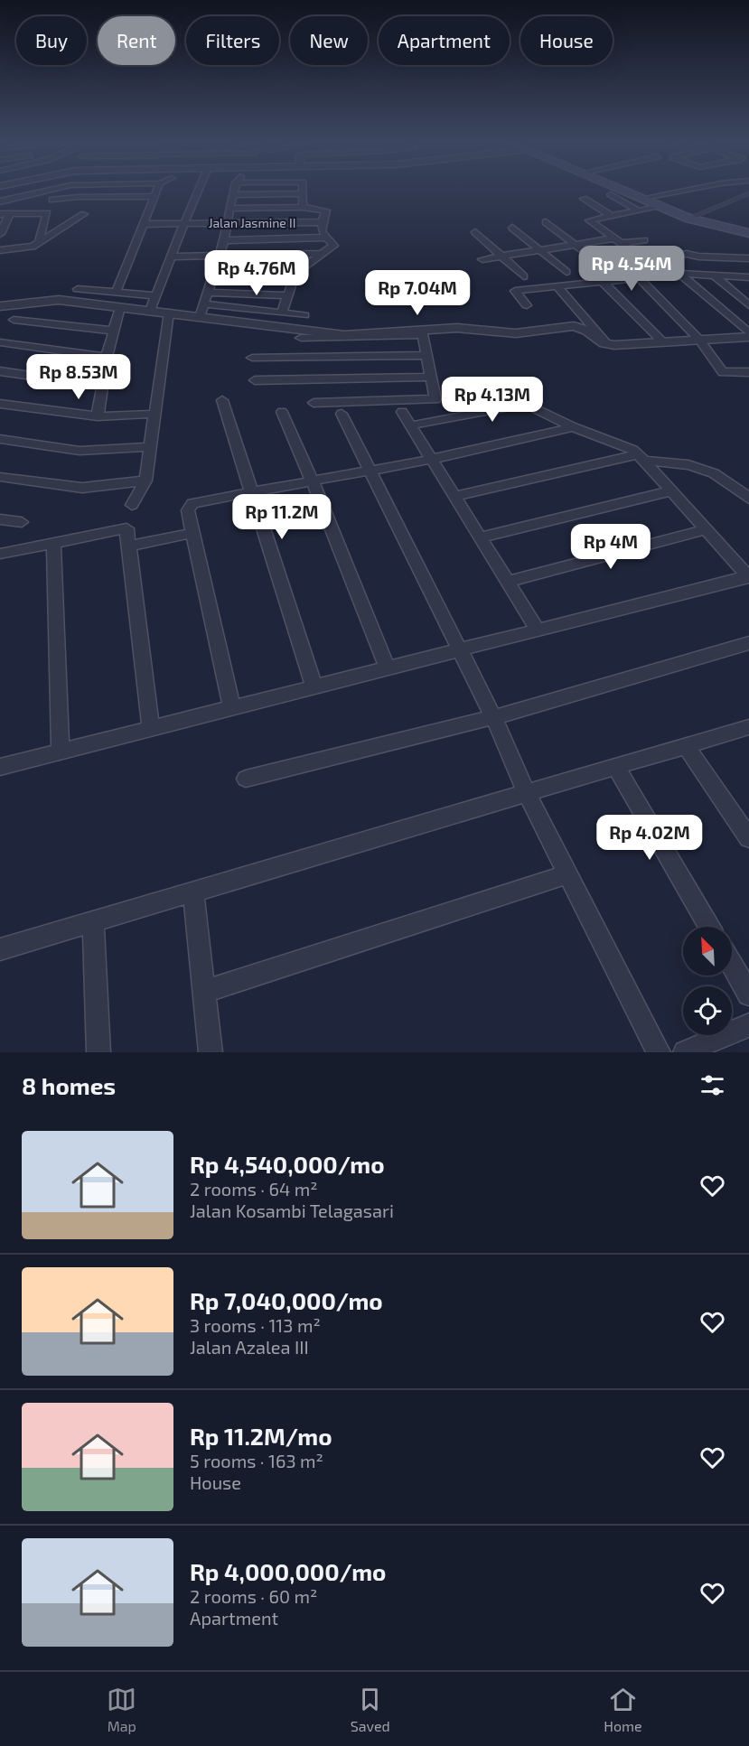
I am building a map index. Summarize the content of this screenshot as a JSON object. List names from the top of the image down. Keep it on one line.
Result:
{"streets":{"street":["Jalan Jasmine II"]},"north":"top left","page":{"chip":["Buy","Rent","Filters","New","Apartment","House"],"price":["Rp 4.54M","Rp 4.76M","Rp 7.04M","Rp 8.53M","Rp 4.13M","Rp 11.2M","Rp 4M","Rp 4.02M"],"heading":"8 homes","list":[{"name":"Rp 4,540,000/mo","note":"2 rooms · 64 m² · Jalan Kosambi Telagasari"},{"name":"Rp 7,040,000/mo","note":"3 rooms · 113 m² · Jalan Azalea III"},{"name":"Rp 11.2M/mo","note":"5 rooms · 163 m² · House"},{"name":"Rp 4,000,000/mo","note":"2 rooms · 60 m² · Apartment"}],"tabs":["Map","Saved","Home"]}}
